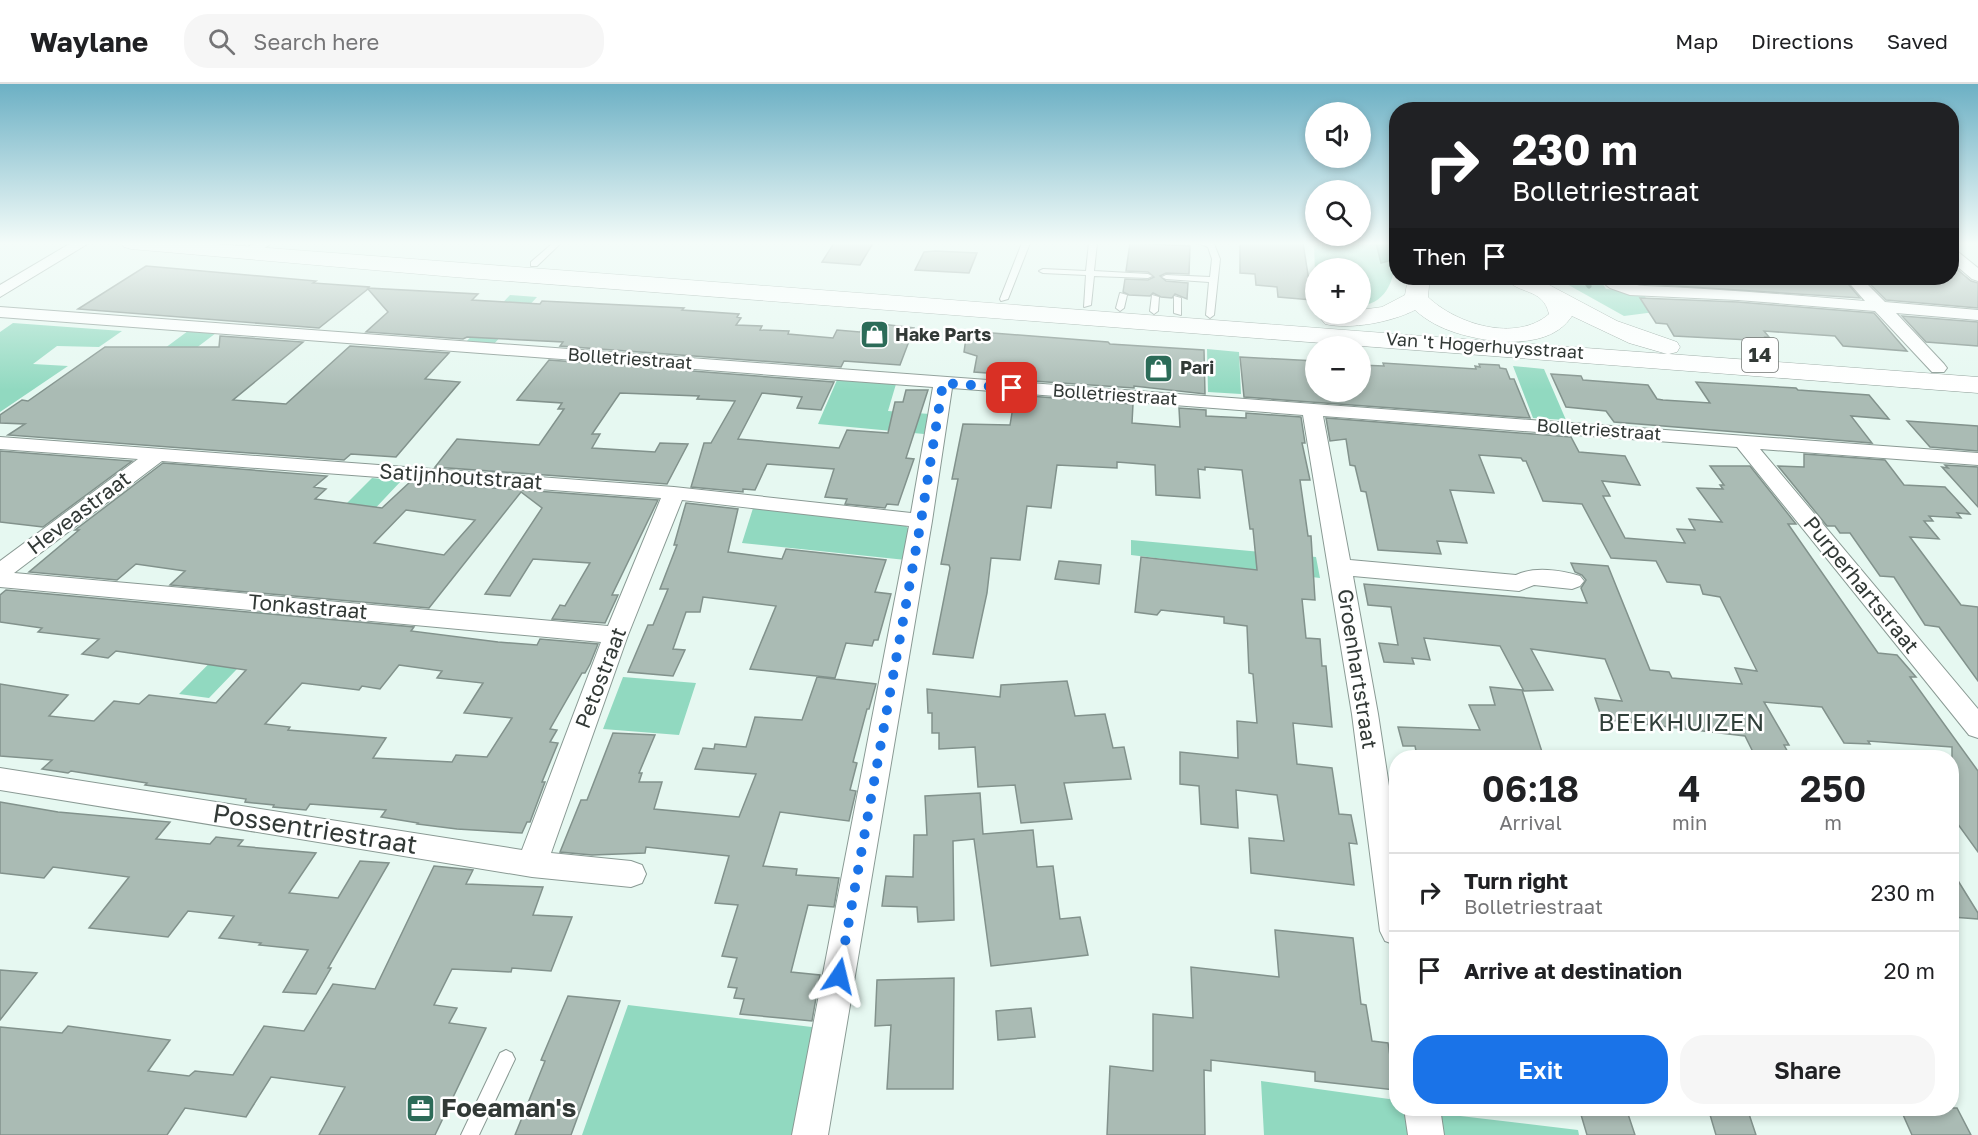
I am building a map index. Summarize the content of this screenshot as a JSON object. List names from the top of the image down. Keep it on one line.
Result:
{"streets":{"main road":["Van 't Hogerhuysstraat","14"],"street":["Bolletriestraat","Satijnhoutstraat","Heveastraat","Purperhartstraat","Tonkastraat","Groenhartstraat","Petostraat","Possentriestraat"]},"crossings":[["Bolletriestraat","Purperhartstraat"],["Bolletriestraat","Groenhartstraat"],["Satijnhoutstraat","Heveastraat"],["Satijnhoutstraat","Petostraat"],["Tonkastraat","Petostraat"],["Petostraat","Possentriestraat"]],"districts":["BEEKHUIZEN"],"places":{"shop":["Hake Parts","Pari"],"office":["Foeaman's"]},"page":{"header":"Waylane","search":"Search here","nav":["Map","Directions","Saved"],"map_buttons":["+","−"],"turn":["230 m","Bolletriestraat"],"then":"Then","eta":["06:18","Arrival","4","min","250","m"],"list":[{"name":"Turn right","note":"Bolletriestraat","value":"230 m"},{"name":"Arrive at destination","value":"20 m"}],"buttons":["Exit","Share"]}}
